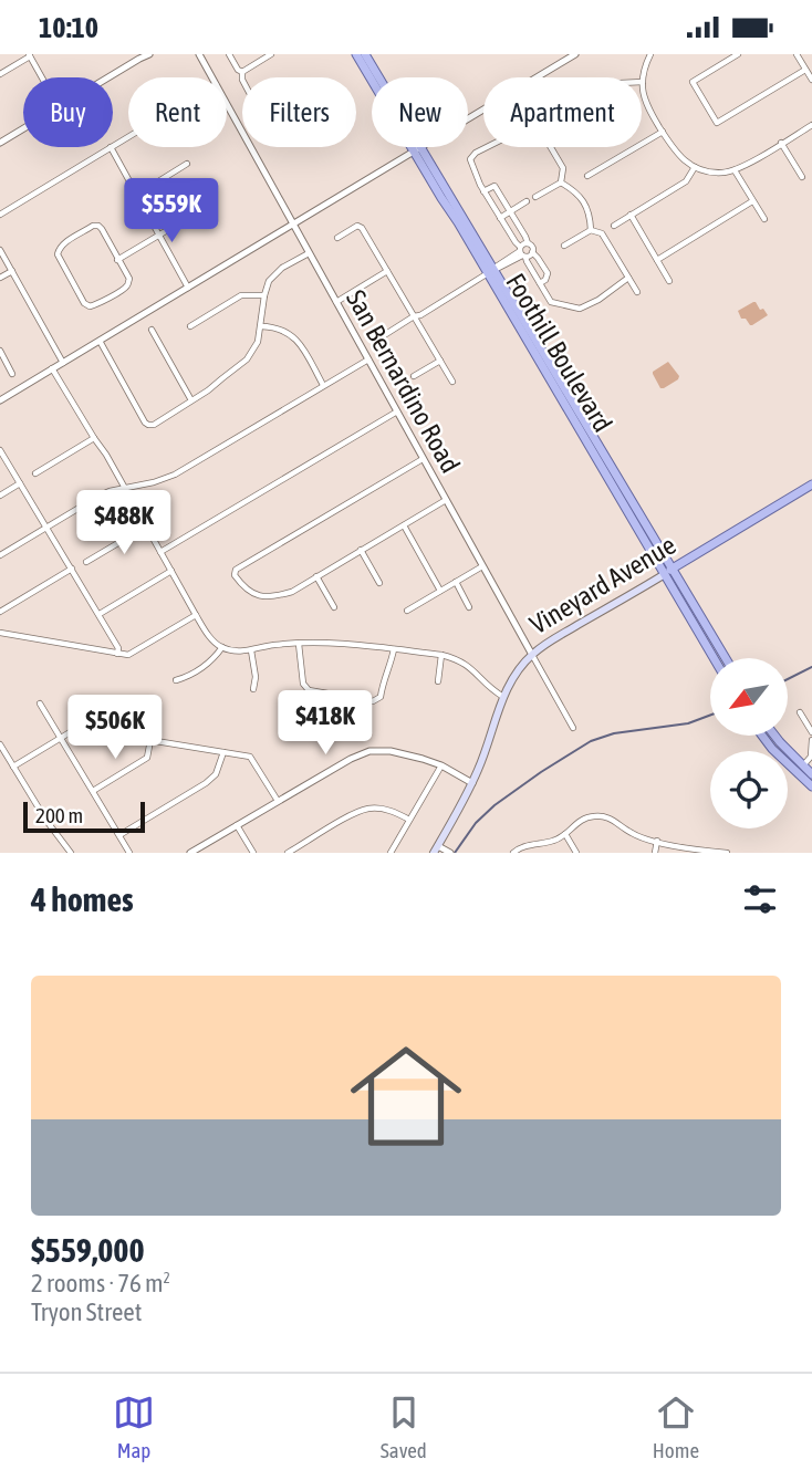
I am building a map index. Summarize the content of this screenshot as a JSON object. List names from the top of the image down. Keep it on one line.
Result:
{"streets":{"main road":["Foothill Boulevard","Vineyard Avenue"],"street":["San Bernardino Road"]},"crossings":[["Foothill Boulevard","Vineyard Avenue"],["San Bernardino Road","Vineyard Avenue"]],"scale_bar":"200 m","north":"bottom left","page":{"status":"10:10","chip":["Buy","Rent","Filters","New","Apartment"],"price":["$559K","$488K","$418K","$506K"],"scale":"200 m","heading":"4 homes","list":[{"name":"$559,000","note":"2 rooms · 76 m² · Tryon Street"}],"tabs":["Map","Saved","Home"]}}
